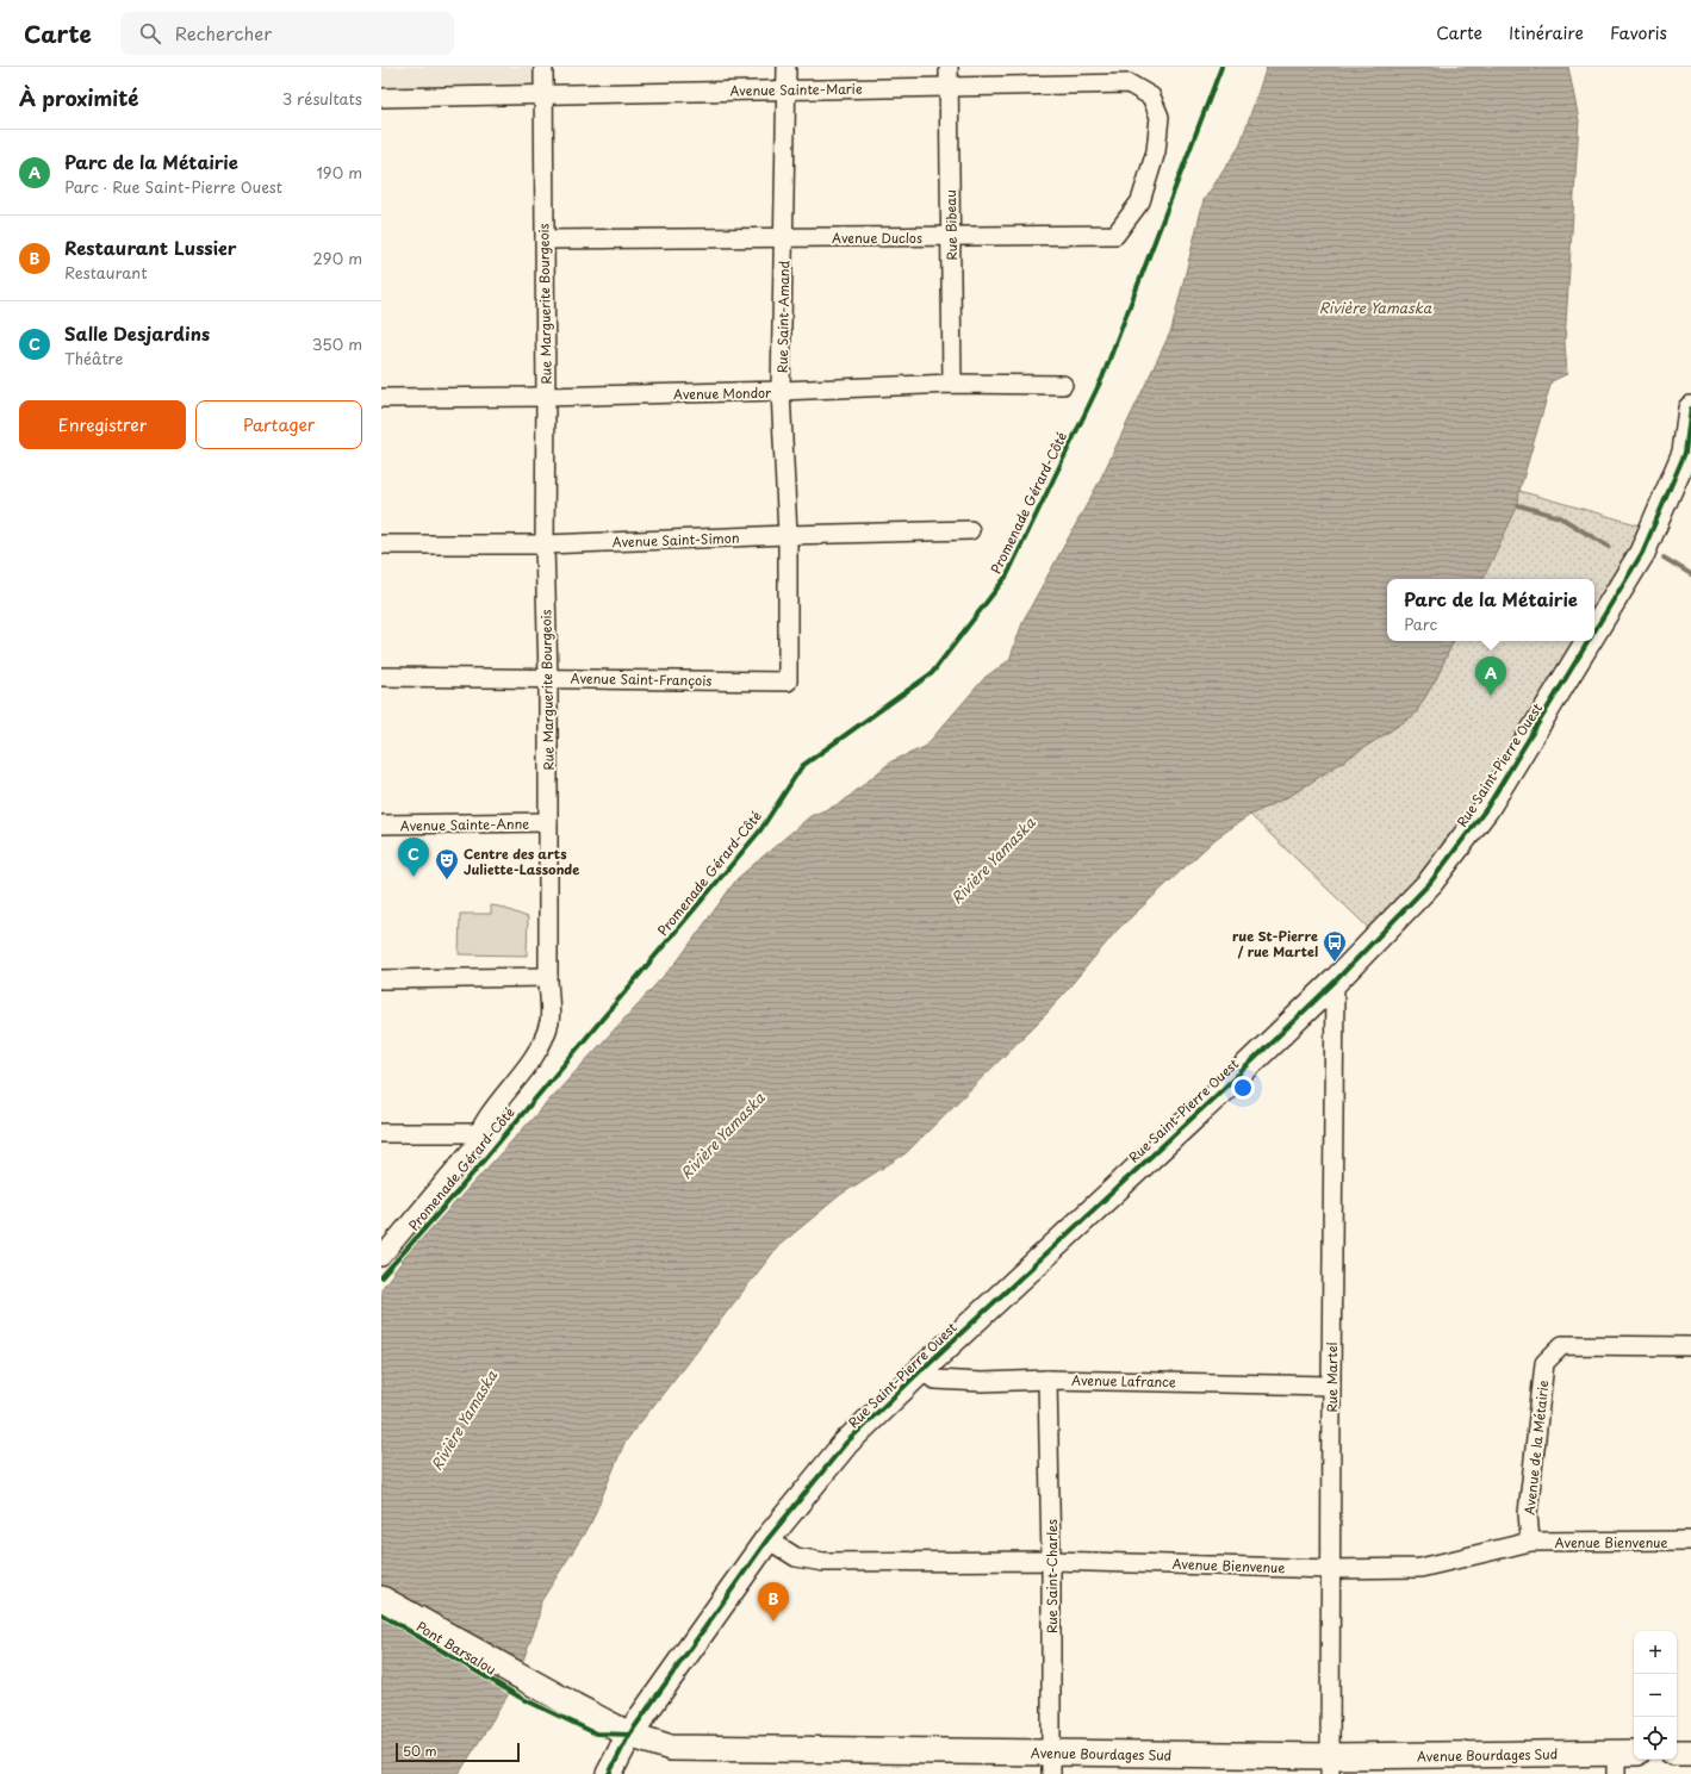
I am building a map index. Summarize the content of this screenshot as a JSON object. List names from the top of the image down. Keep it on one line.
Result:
{"streets":{"street":["Avenue Sainte-Marie","Rue Bibeau","Avenue Duclos","Rue Marguerite Bourgeois","Rue Saint-Amand","Avenue Mondor","Avenue Saint-Simon","Avenue Saint-François","Rue Saint-Pierre Ouest","Avenue Sainte-Anne","Rue Martel","Avenue Lafrance","Avenue de la Métairie","Avenue Bienvenue","Rue Saint-Charles","Pont Barsalou","Avenue Bourdages Sud"],"cycle path":["Promenade Gérard-Côté"]},"crossings":[["Avenue Sainte-Marie","Rue Bibeau"],["Avenue Sainte-Marie","Avenue Duclos"],["Avenue Sainte-Marie","Rue Marguerite Bourgeois"],["Avenue Sainte-Marie","Rue Saint-Amand"],["Rue Bibeau","Avenue Duclos"],["Rue Bibeau","Avenue Mondor"],["Avenue Duclos","Rue Marguerite Bourgeois"],["Avenue Duclos","Rue Saint-Amand"],["Rue Marguerite Bourgeois","Avenue Mondor"],["Rue Marguerite Bourgeois","Avenue Saint-Simon"],["Rue Marguerite Bourgeois","Avenue Saint-François"],["Rue Marguerite Bourgeois","Avenue Sainte-Anne"],["Rue Saint-Amand","Avenue Mondor"],["Rue Saint-Amand","Avenue Saint-Simon"],["Rue Saint-Amand","Avenue Saint-François"],["Rue Saint-Pierre Ouest","Rue Martel"],["Rue Saint-Pierre Ouest","Avenue Lafrance"],["Rue Saint-Pierre Ouest","Avenue Bienvenue"],["Rue Saint-Pierre Ouest","Avenue Bourdages Sud"],["Rue Martel","Avenue Lafrance"],["Rue Martel","Avenue Bienvenue"],["Rue Martel","Avenue Bourdages Sud"],["Avenue Lafrance","Rue Saint-Charles"],["Avenue de la Métairie","Avenue Bienvenue"],["Avenue Bienvenue","Rue Saint-Charles"],["Rue Saint-Charles","Avenue Bourdages Sud"],["Pont Barsalou","Avenue Bourdages Sud"]],"water":["Rivière Yamaska"],"places":{"theatre":["Centre des arts Juliette-Lassonde"],"bus stop":["rue St-Pierre / rue Martel"]},"scale_bar":"50 m","page":{"header":"Carte","search":"Rechercher","nav":["Carte","Itinéraire","Favoris"],"heading":["À proximité","3 résultats"],"list":[{"mark":"A","name":"Parc de la Métairie","note":"Parc · Rue Saint-Pierre Ouest","value":"190 m"},{"mark":"B","name":"Restaurant Lussier","note":"Restaurant","value":"290 m"},{"mark":"C","name":"Salle Desjardins","note":"Théâtre","value":"350 m"}],"buttons":["Enregistrer","Partager"],"popup":["Parc de la Métairie","Parc"],"pins":["A","C","B"],"map_buttons":["+","−"],"scale":"50 m"}}
